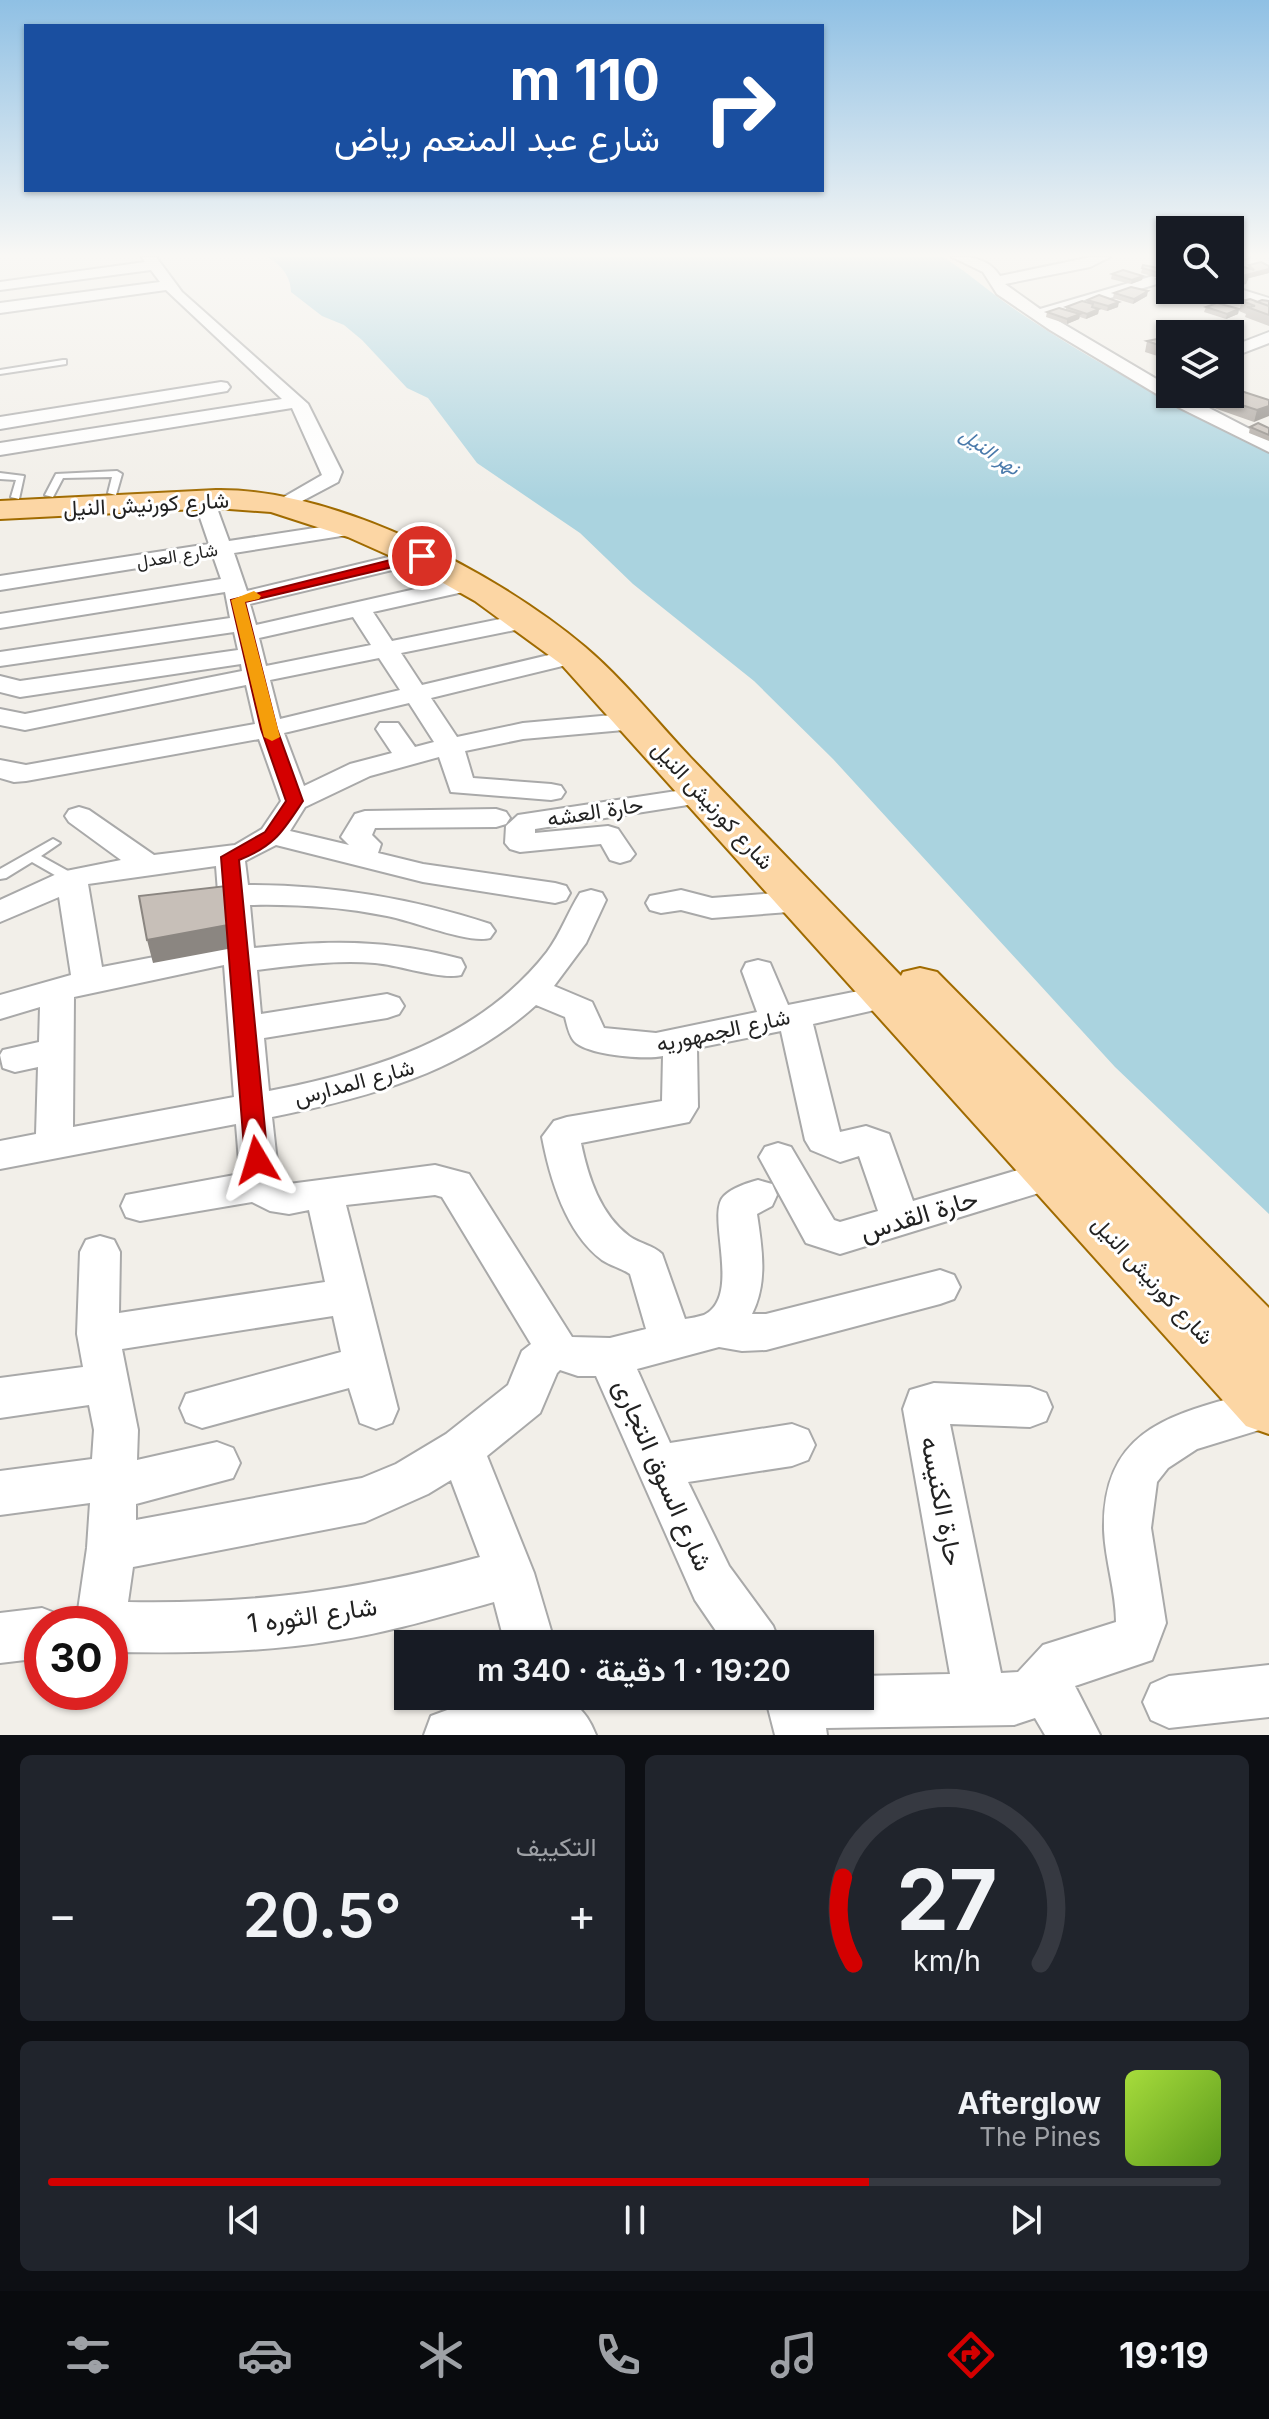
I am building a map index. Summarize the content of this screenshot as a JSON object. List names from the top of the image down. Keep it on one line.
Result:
{"streets":{"main road":["شارع كورنيش النيل"],"street":["شارع العدل","حارة العشه","شارع الجمهوريه","شارع المدارس","حارة القدس","شارع السوق التجارى","حارة الكنيسه","شارع الثوره 1"]},"crossings":[["شارع كورنيش النيل","شارع العدل"],["شارع كورنيش النيل","حارة العشه"],["شارع كورنيش النيل","شارع الجمهوريه"],["شارع كورنيش النيل","حارة القدس"],["شارع الجمهوريه","شارع المدارس"]],"water":["نهر النيل"],"page":{"turn":["110 m","شارع عبد المنعم رياض"],"limit":"30","trip":"19:20 · 1 دقيقة · 340 m","tile":"التكييف","heat":["−","20.5°","+"],"song":["Afterglow","The Pines"],"tabs":"19:19","gauge":["27","km/h"]}}
